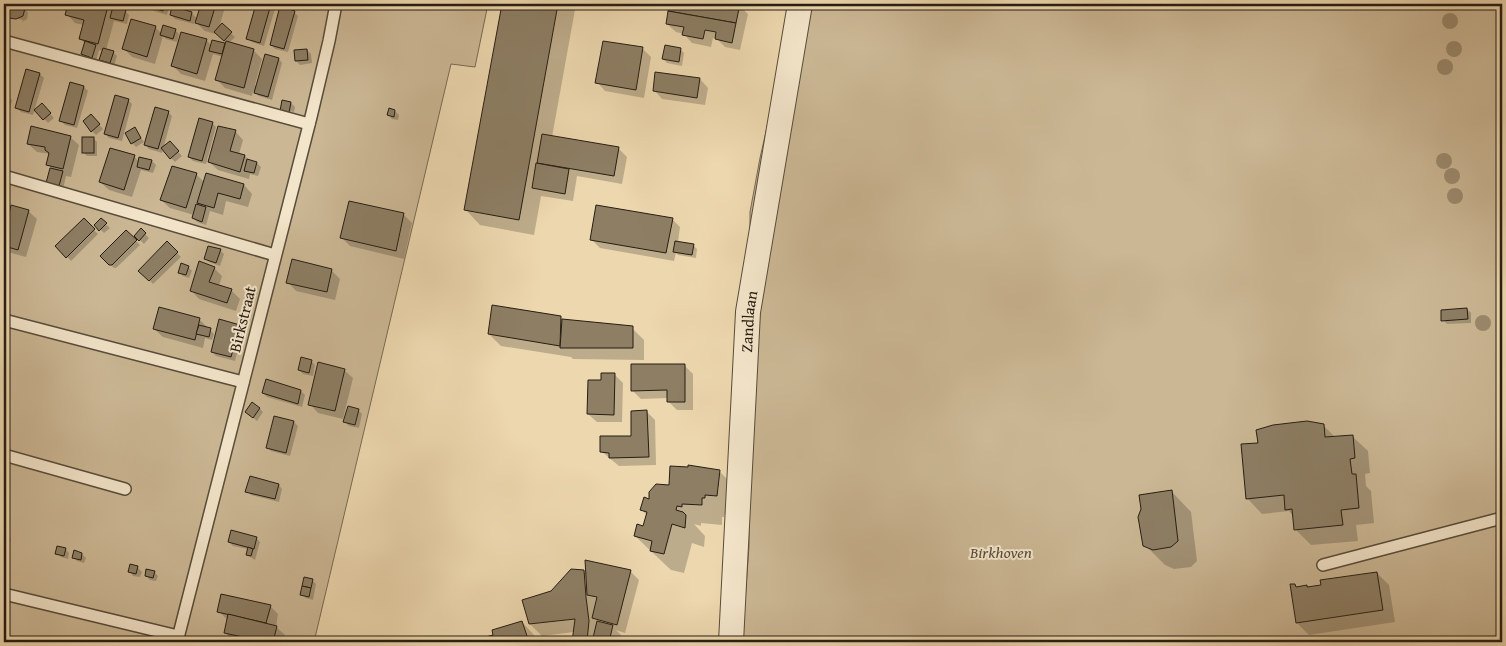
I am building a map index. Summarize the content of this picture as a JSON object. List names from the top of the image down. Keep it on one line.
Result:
{"streets":{"street":["Zandlaan"],"lane":["Birkstraat"]},"parks":["Birkhoven"]}
